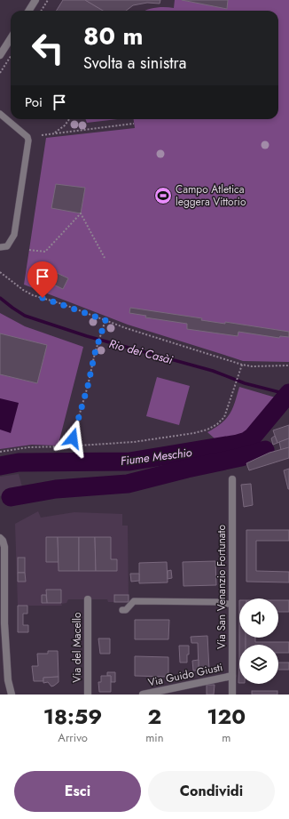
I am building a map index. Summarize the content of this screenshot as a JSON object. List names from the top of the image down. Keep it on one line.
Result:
{"streets":{"street":["Via San Venanzio Fortunato","Via del Macello","Via Guido Giusti"]},"crossings":[["Via San Venanzio Fortunato","Via Guido Giusti"]],"water":["Rio dei Casài","Fiume Meschio"],"places":{"sports":["Campo Atletica leggera Vittorio"]},"page":{"turn":["80 m","Svolta a sinistra"],"then":"Poi","eta":["18:59","Arrivo","2","min","120","m"],"buttons":["Esci","Condividi"]}}
